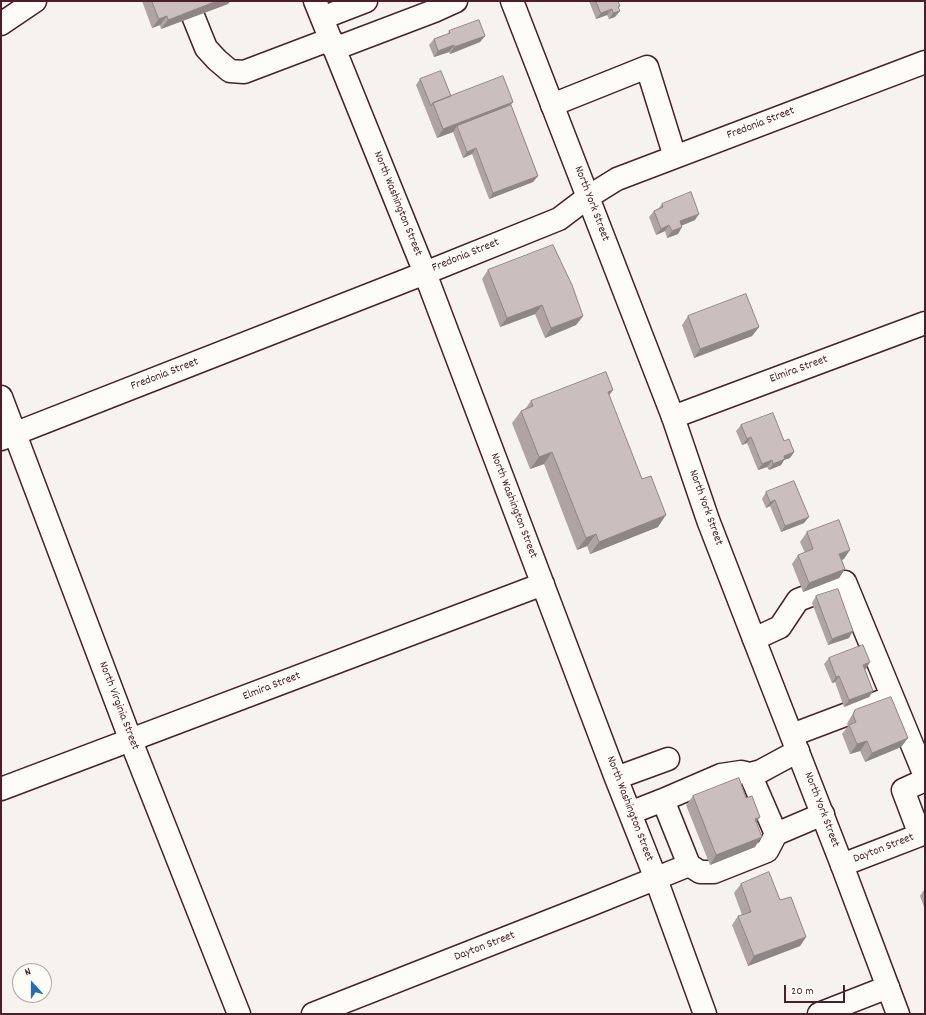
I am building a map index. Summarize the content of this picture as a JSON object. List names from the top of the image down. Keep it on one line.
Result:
{"streets":{"street":["Fredonia Street","North Washington Street","North York Street","Elmira Street","North Virginia Street","Dayton Street"]},"crossings":[["Fredonia Street","North Washington Street"],["Fredonia Street","North York Street"],["Fredonia Street","North Virginia Street"],["North Washington Street","Elmira Street"],["North Washington Street","Dayton Street"],["North York Street","Elmira Street"],["North York Street","Dayton Street"],["Elmira Street","North Virginia Street"]],"scale_bar":"20 m","north":"top"}
